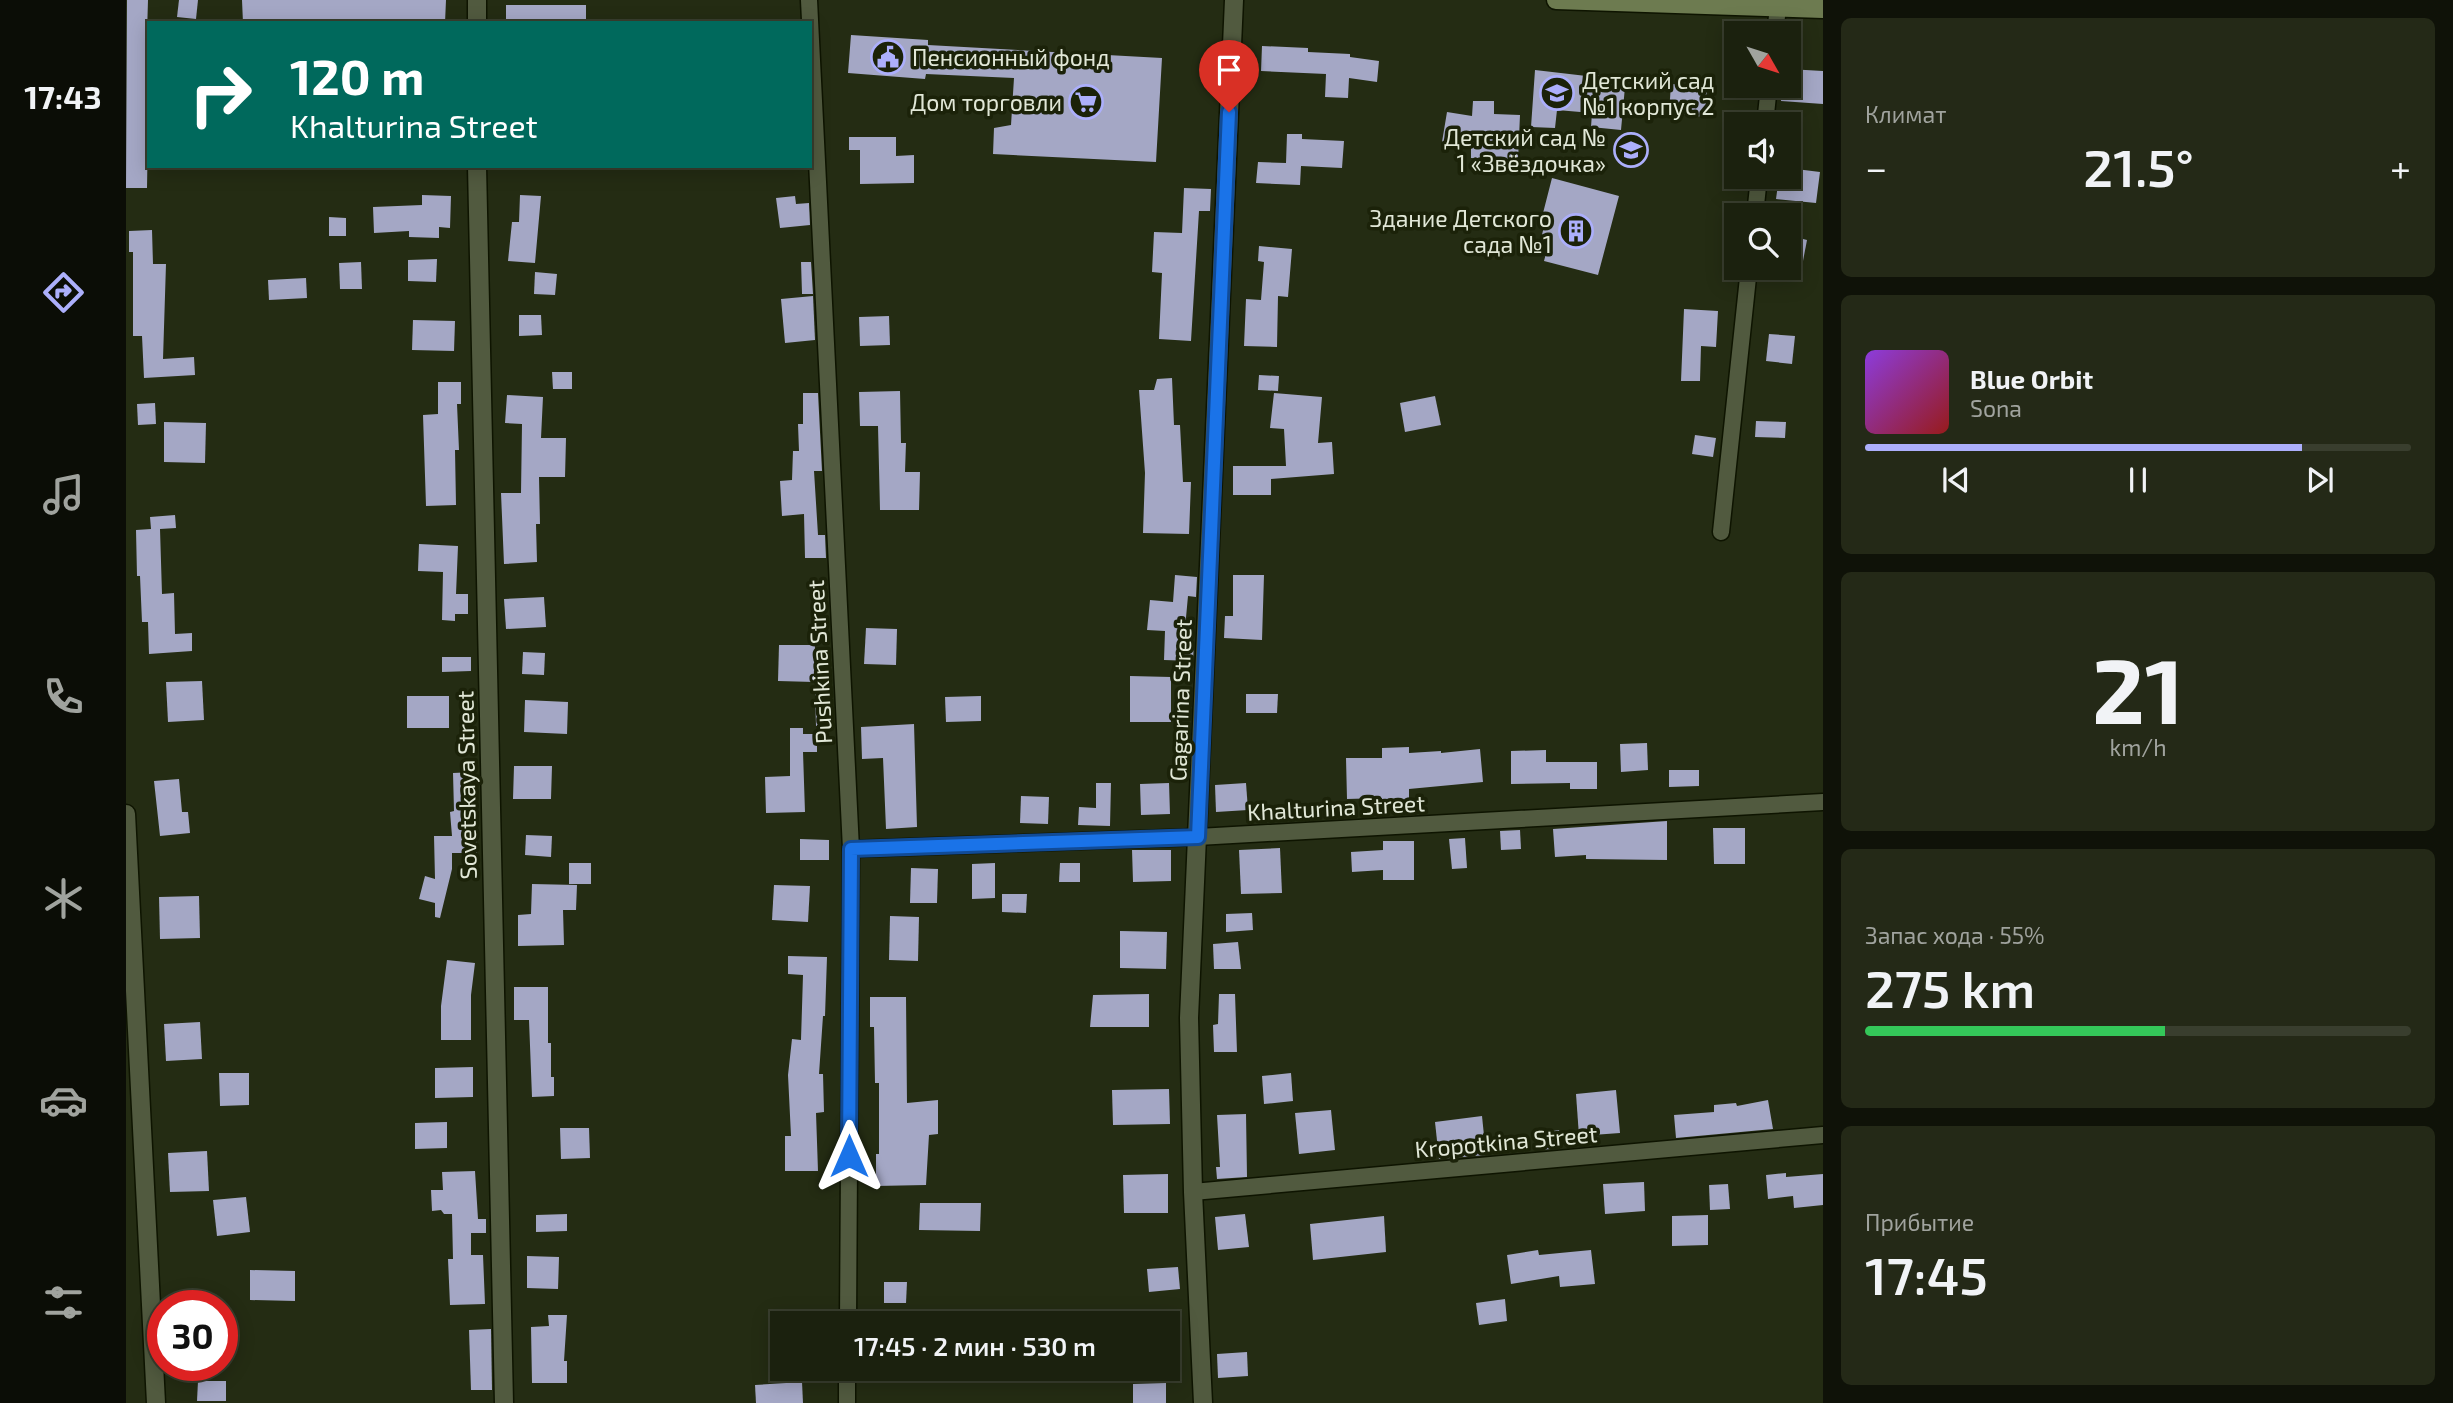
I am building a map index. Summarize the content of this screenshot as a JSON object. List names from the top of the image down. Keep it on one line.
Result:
{"streets":{"street":["Pushkina Street","Gagarina Street","Sovetskaya Street","Khalturina Street","Kropotkina Street"]},"crossings":[["Pushkina Street","Khalturina Street"],["Gagarina Street","Khalturina Street"],["Gagarina Street","Kropotkina Street"]],"places":{"public building":["Пенсионный фонд"],"school or university":["Детский сад №1 корпус 2","Детский сад № 1 «Звёздочка»"],"supermarket":["Дом торговли"],"building":["Здание Детского сада №1"]},"north":"bottom right","page":{"tabs":"17:43","tile":["Климат",["21","km/h"],["Запас хода · 55%","275 km"],["Прибытие","17:45"]],"turn":["120 m","Khalturina Street"],"heat":["−","21.5°","+"],"song":["Blue Orbit","Sona"],"limit":"30","trip":"17:45 · 2 мин · 530 m"}}
